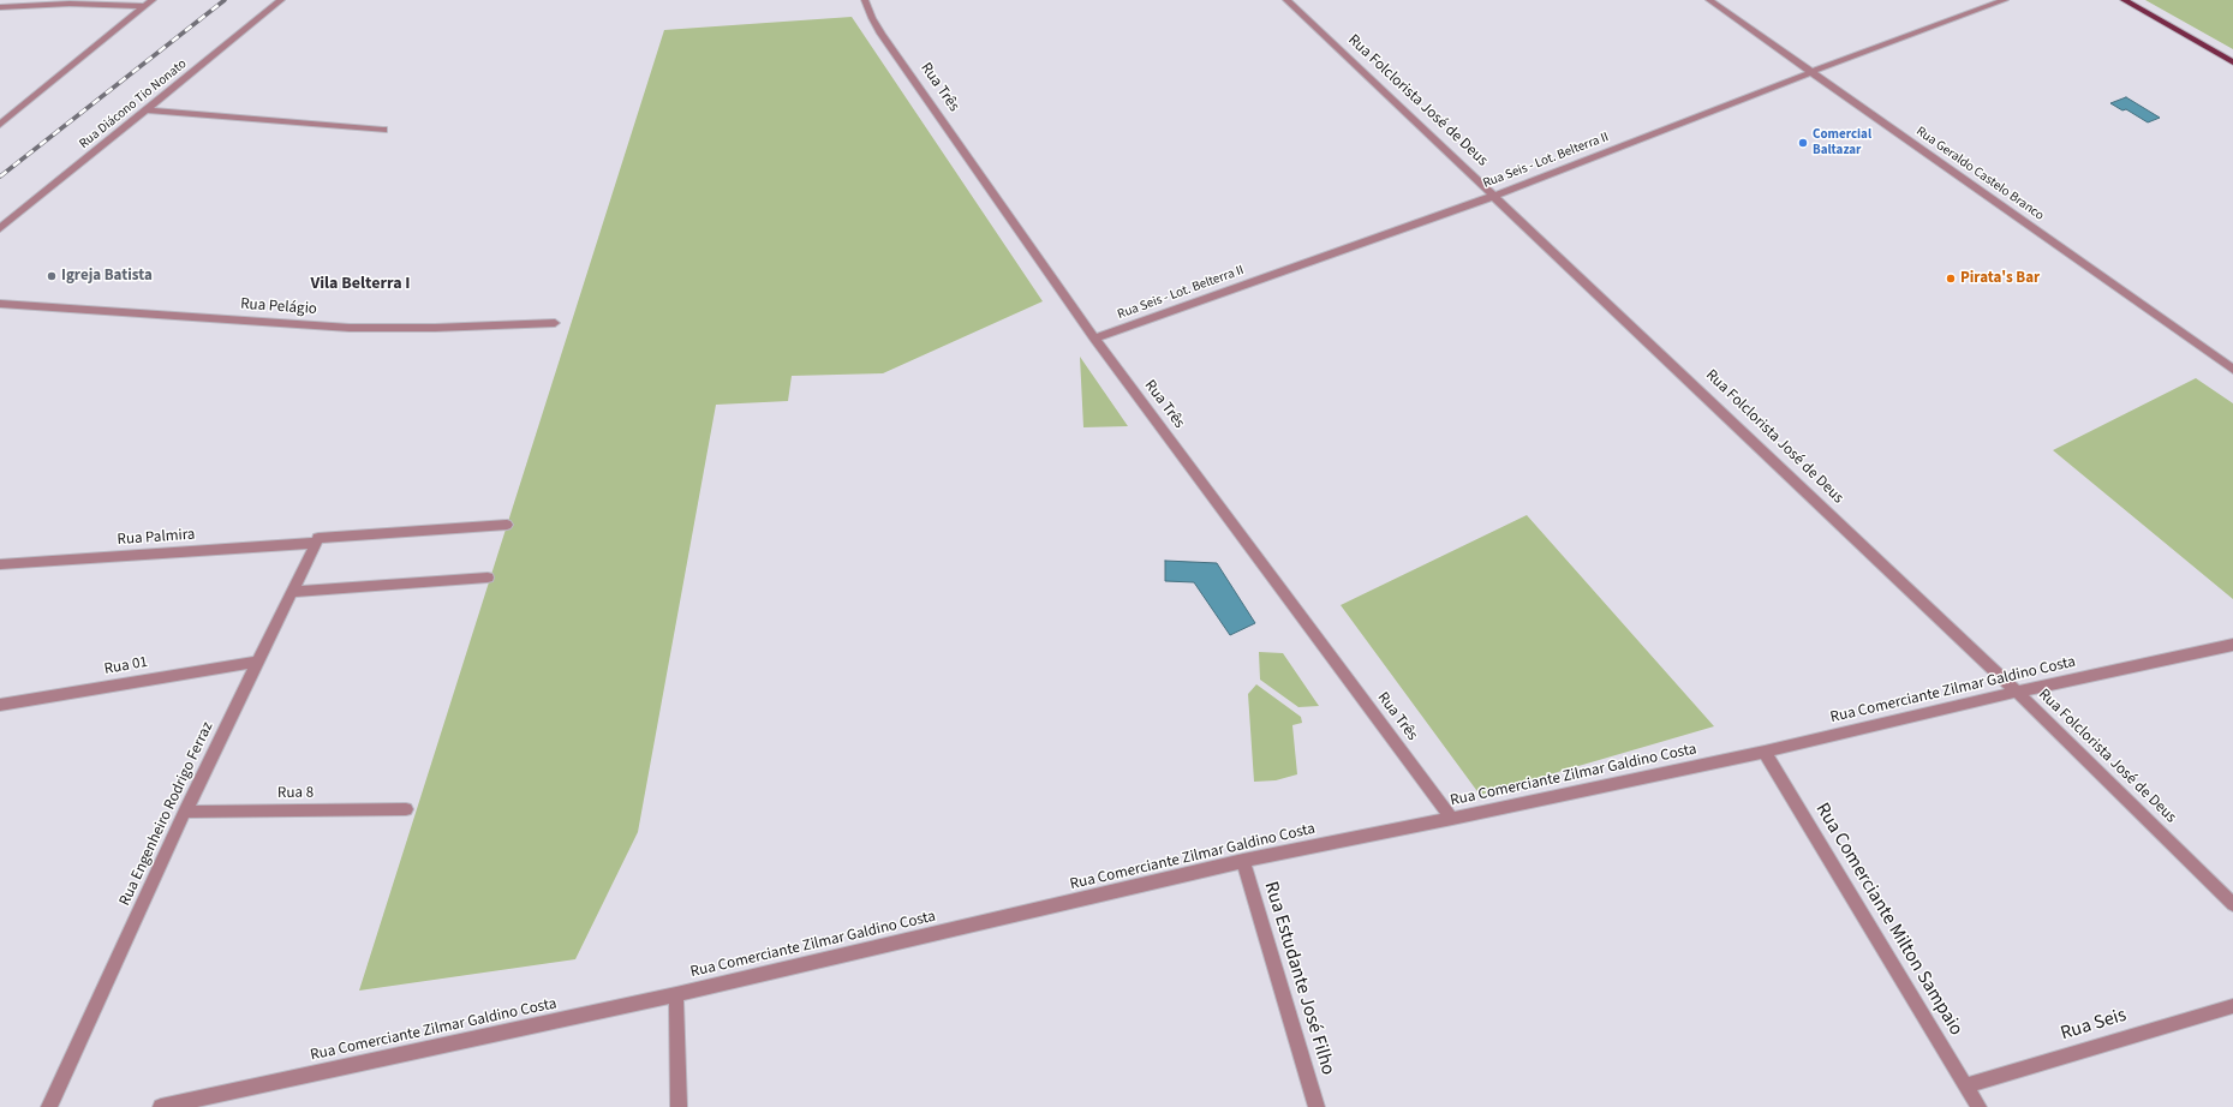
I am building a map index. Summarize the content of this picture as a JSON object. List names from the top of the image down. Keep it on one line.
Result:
{"streets":{"street":["Rua Três","Rua Folclorista José de Deus","Rua Diácono Tio Nonato","Rua Seis - Lot. Belterra II","Rua Geraldo Castelo Branco","Rua Pelágio","Rua Palmira","Rua 01","Rua Comerciante Zilmar Galdino Costa","Rua 8","Rua Engenheiro Rodrigo Ferraz","Rua Comerciante Milton Sampaio","Rua Estudante José Filho","Rua Seis"]},"crossings":[["Rua Três","Rua Seis - Lot. Belterra II"],["Rua Três","Rua Comerciante Zilmar Galdino Costa"],["Rua Folclorista José de Deus","Rua Seis - Lot. Belterra II"],["Rua Folclorista José de Deus","Rua Comerciante Zilmar Galdino Costa"],["Rua Seis - Lot. Belterra II","Rua Geraldo Castelo Branco"],["Rua Palmira","Rua Engenheiro Rodrigo Ferraz"],["Rua 01","Rua Engenheiro Rodrigo Ferraz"],["Rua Comerciante Zilmar Galdino Costa","Rua Comerciante Milton Sampaio"],["Rua Comerciante Zilmar Galdino Costa","Rua Estudante José Filho"],["Rua 8","Rua Engenheiro Rodrigo Ferraz"],["Rua Comerciante Milton Sampaio","Rua Seis"]],"districts":["Vila Belterra I"],"places":["Comercial Baltazar","Igreja Batista","Pirata's Bar"]}
